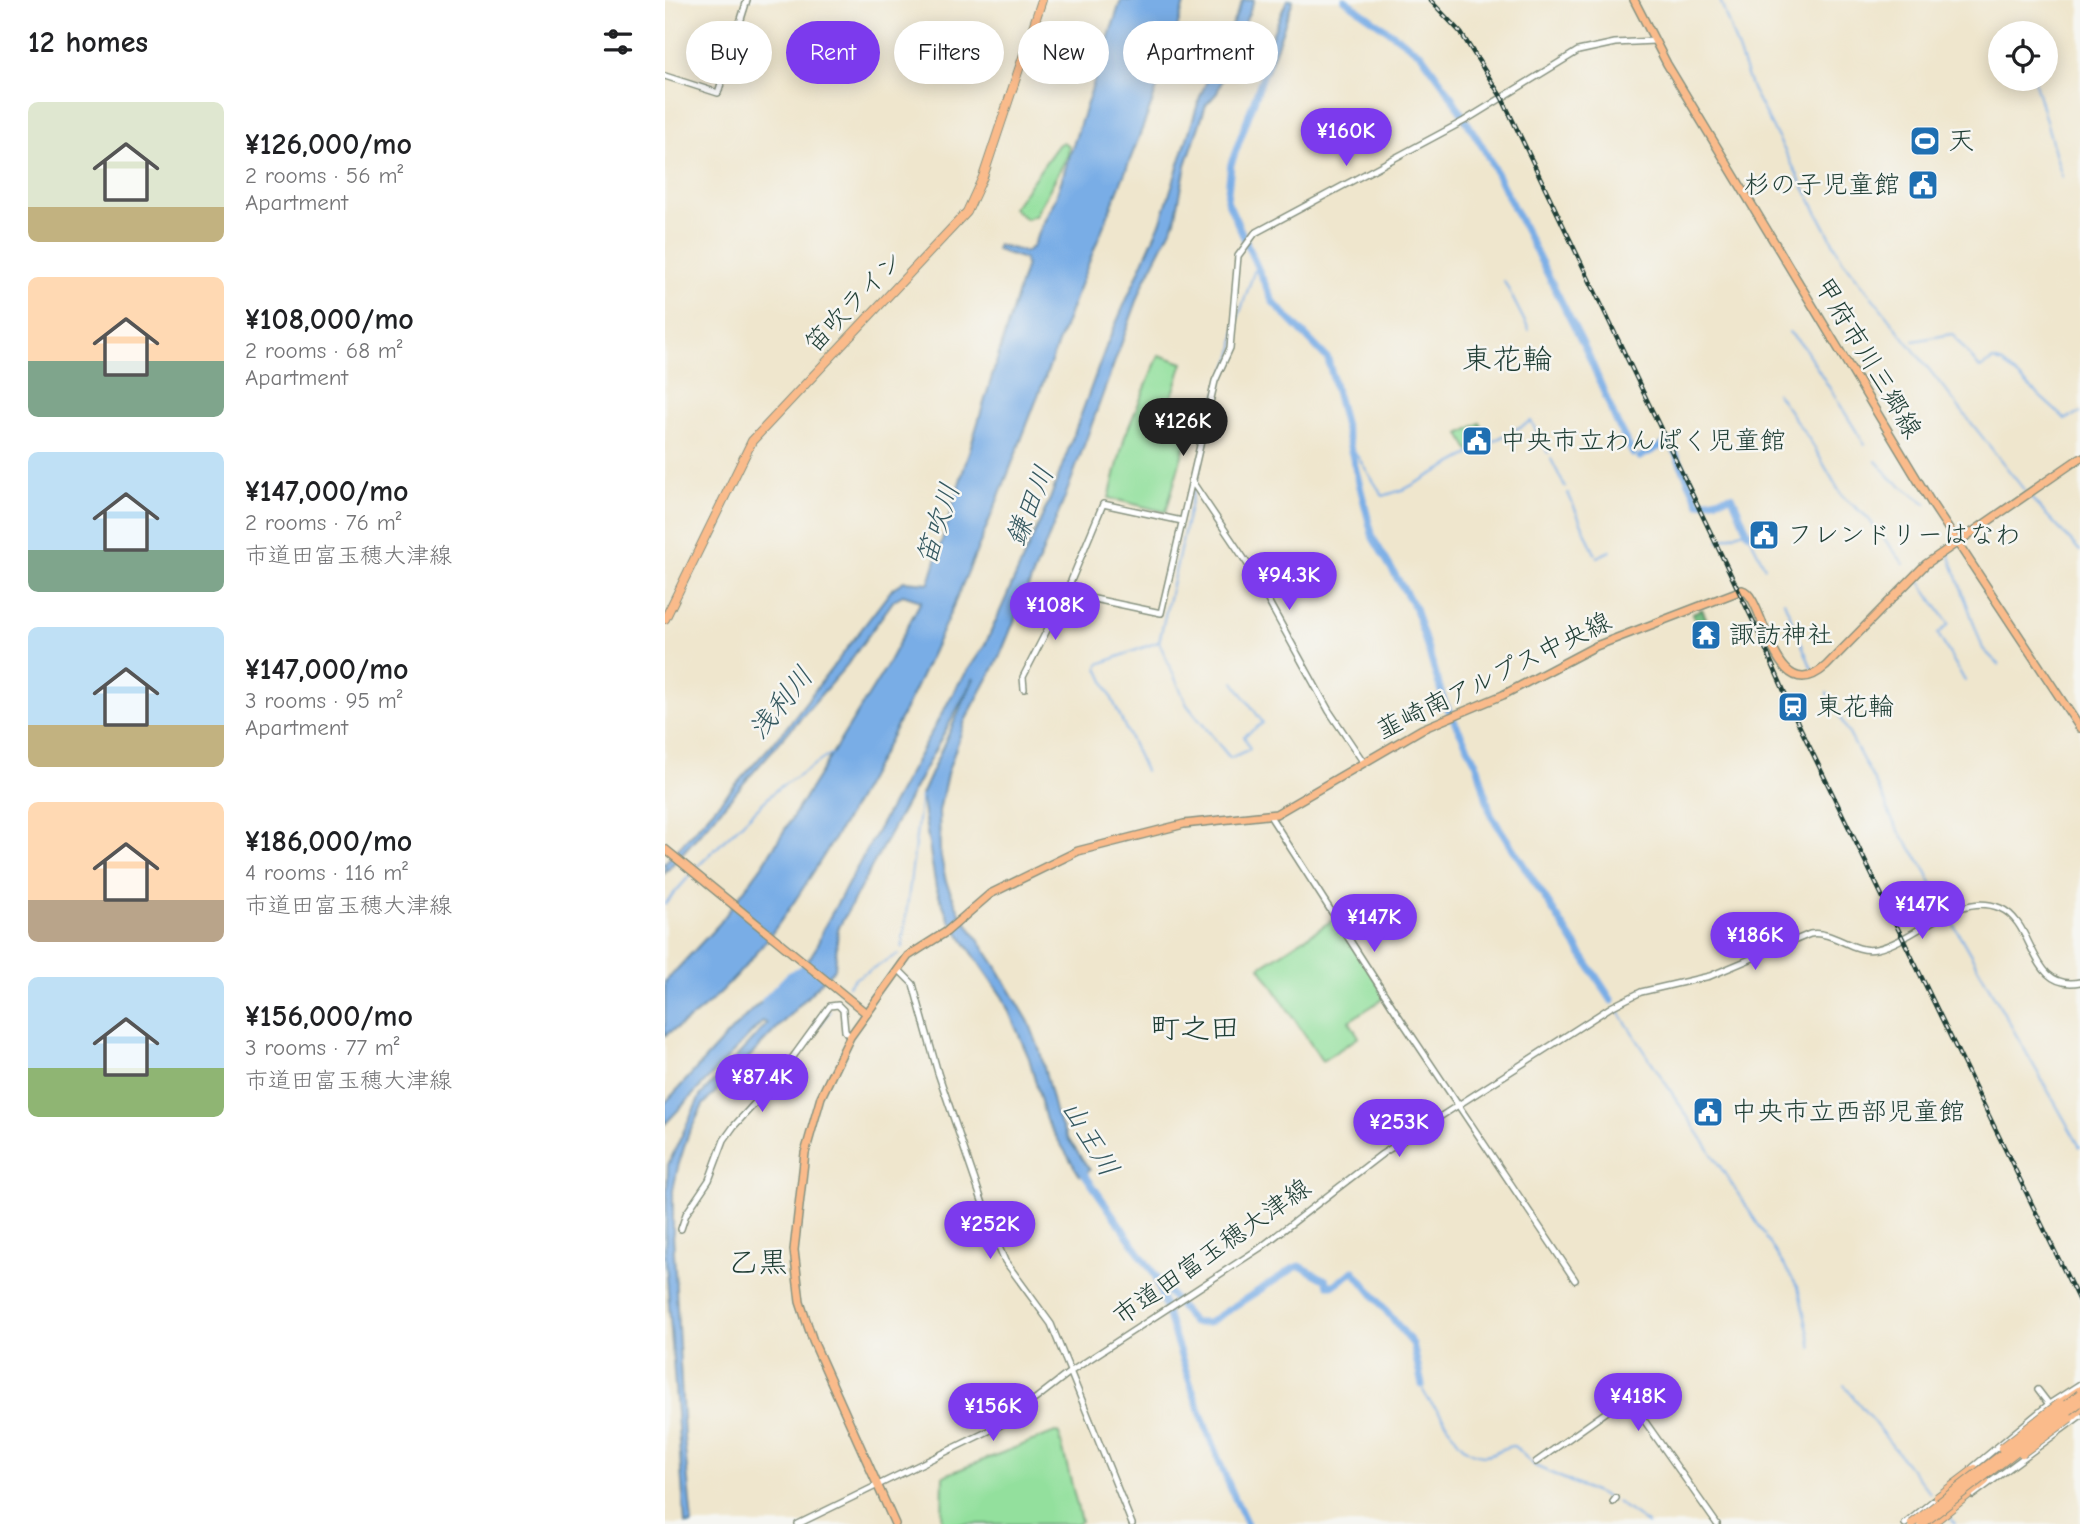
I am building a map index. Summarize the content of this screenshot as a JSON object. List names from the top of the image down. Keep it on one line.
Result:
{"streets":{"highway":["笛吹ライン"],"main road":["甲府市川三郷線","韮崎南アルプス中央線"],"street":["市道田富玉穂大津線"]},"crossings":[["甲府市川三郷線","韮崎南アルプス中央線"],["韮崎南アルプス中央線","市道田富玉穂大津線"]],"districts":["東花輪","町之田","乙黒"],"water":["鎌田川","笛吹川","浅利川","山王川"],"places":{"sports":["天"],"public building":["杉の子児童館","中央市立わんぱく児童館","フレンドリーはなわ","中央市立西部児童館"],"temple":["諏訪神社"],"station":["東花輪"]},"page":{"heading":"12 homes","chip":["Buy","Rent","Filters","New","Apartment"],"list":[{"name":"¥126,000/mo","note":"2 rooms · 56 m² · Apartment"},{"name":"¥108,000/mo","note":"2 rooms · 68 m² · Apartment"},{"name":"¥147,000/mo","note":"2 rooms · 76 m² · 市道田富玉穂大津線"},{"name":"¥147,000/mo","note":"3 rooms · 95 m² · Apartment"},{"name":"¥186,000/mo","note":"4 rooms · 116 m² · 市道田富玉穂大津線"},{"name":"¥156,000/mo","note":"3 rooms · 77 m² · 市道田富玉穂大津線"}],"price":["¥160K","¥126K","¥94.3K","¥108K","¥147K","¥147K","¥186K","¥87.4K","¥253K","¥252K","¥418K","¥156K"]}}
